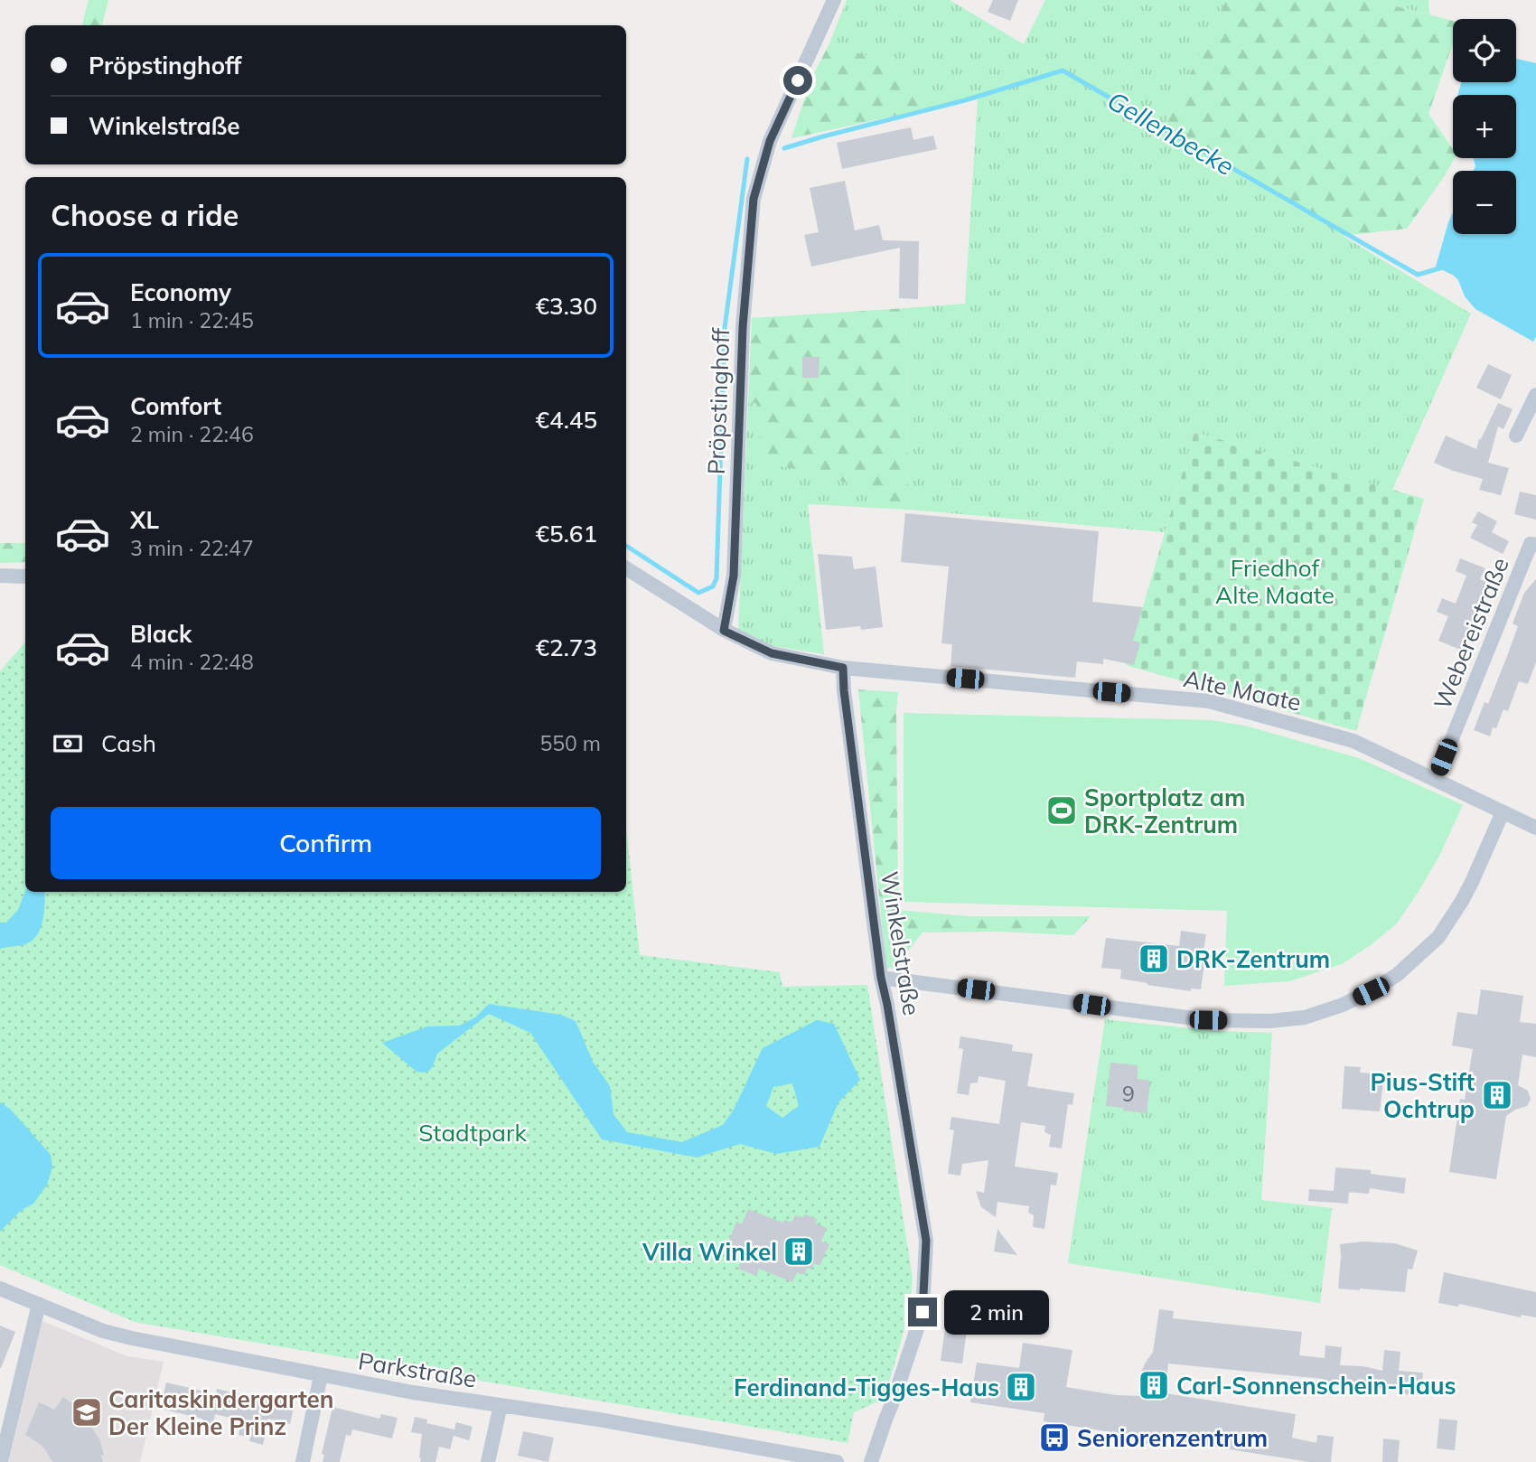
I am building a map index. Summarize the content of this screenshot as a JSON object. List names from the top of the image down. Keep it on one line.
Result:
{"streets":{"street":["Pröpstinghoff","Webereistraße","Alte Maate","Winkelstraße","Parkstraße"]},"crossings":[["Webereistraße","Alte Maate"],["Alte Maate","Winkelstraße"]],"water":["Gellenbecke"],"parks":["Friedhof Alte Maate","Stadtpark"],"places":{"sports":["Sportplatz am DRK-Zentrum"],"building":["DRK-Zentrum","Pius-Stift Ochtrup","Villa Winkel","Carl-Sonnenschein-Haus","Ferdinand-Tigges-Haus"],"school or university":["Caritaskindergarten Der Kleine Prinz"],"bus stop":["Seniorenzentrum"]},"house_numbers":["9"],"page":{"map_buttons":["+","−"],"banner":["Pröpstinghoff","Winkelstraße"],"heading":"Choose a ride","list":[{"name":"Economy","note":"1 min · 22:45","value":"€3.30"},{"name":"Comfort","note":"2 min · 22:46","value":"€4.45"},{"name":"XL","note":"3 min · 22:47","value":"€5.61"},{"name":"Black","note":"4 min · 22:48","value":"€2.73"}],"pay":["Cash","550 m"],"buttons":"Confirm","bubble":"2 min"}}
